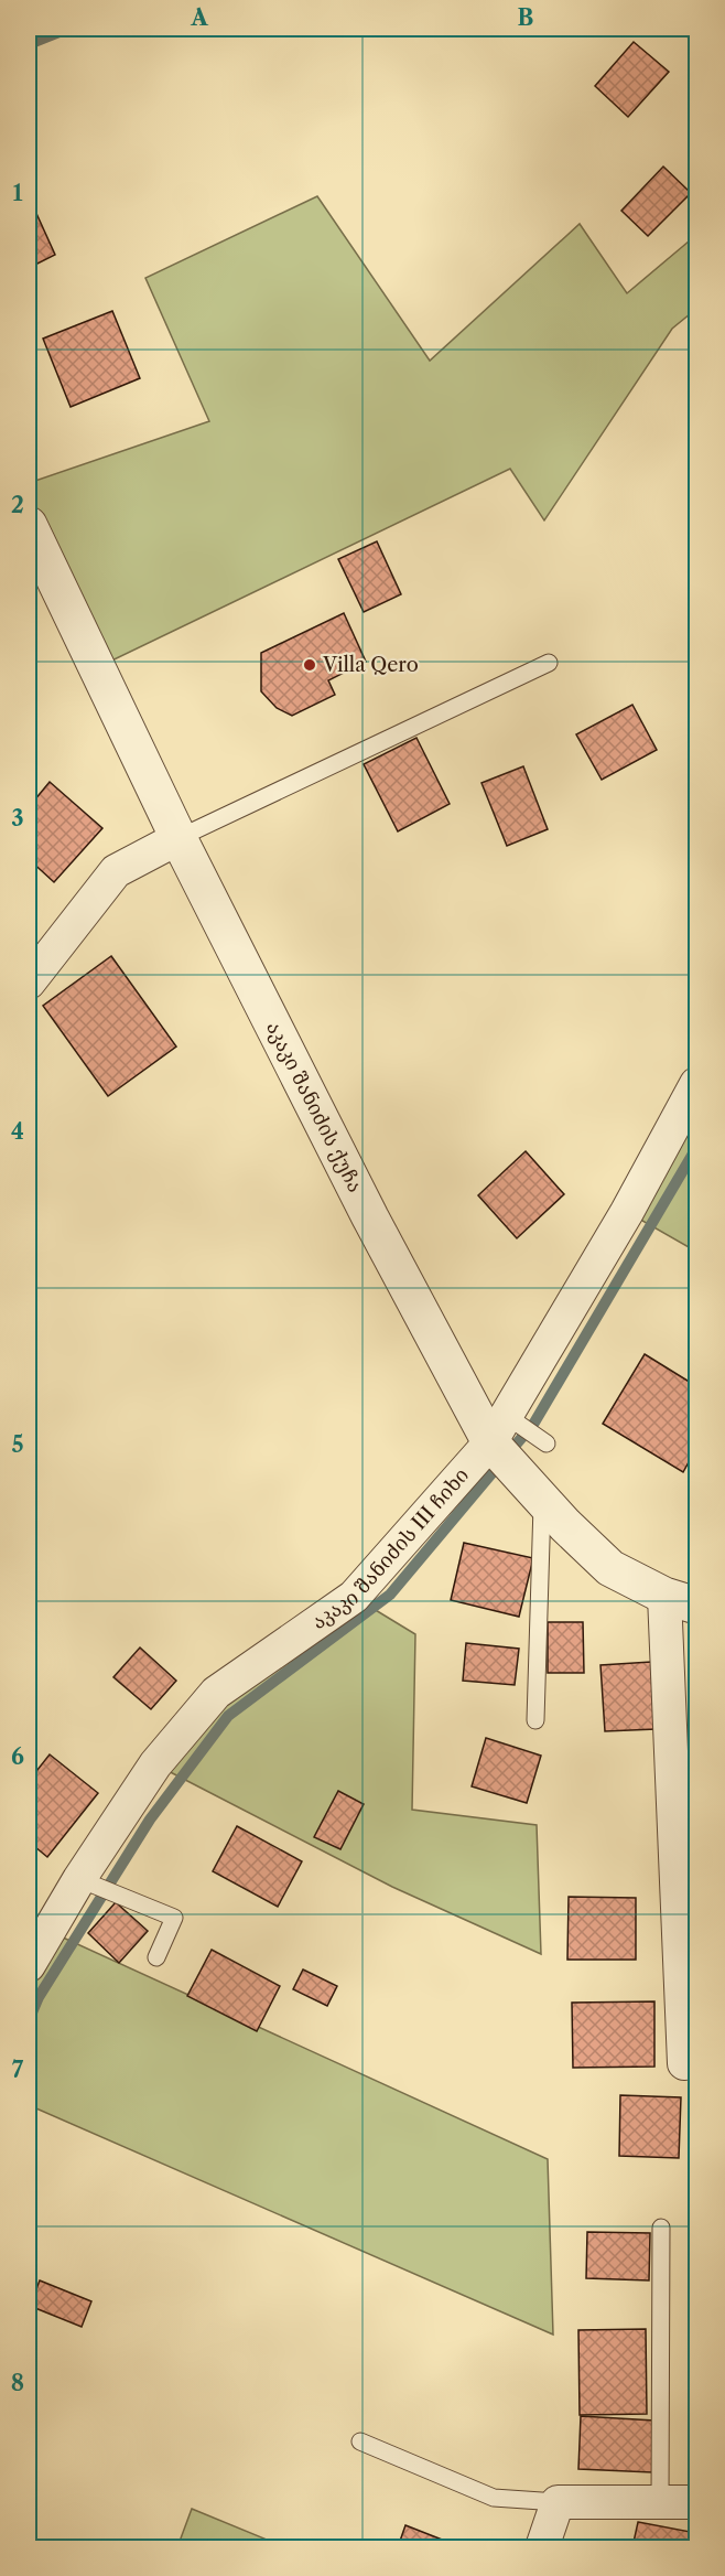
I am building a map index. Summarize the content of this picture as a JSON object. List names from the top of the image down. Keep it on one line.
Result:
{"streets":{"street":["აკაკი შანიძის ქუჩა","აკაკი შანიძის III ჩიხი"]},"crossings":[["აკაკი შანიძის ქუჩა","აკაკი შანიძის III ჩიხი"]],"places":["Villa Qero"],"grid":{"columns":["A","B"],"rows":["1","2","3","4","5","6","7","8"]}}
